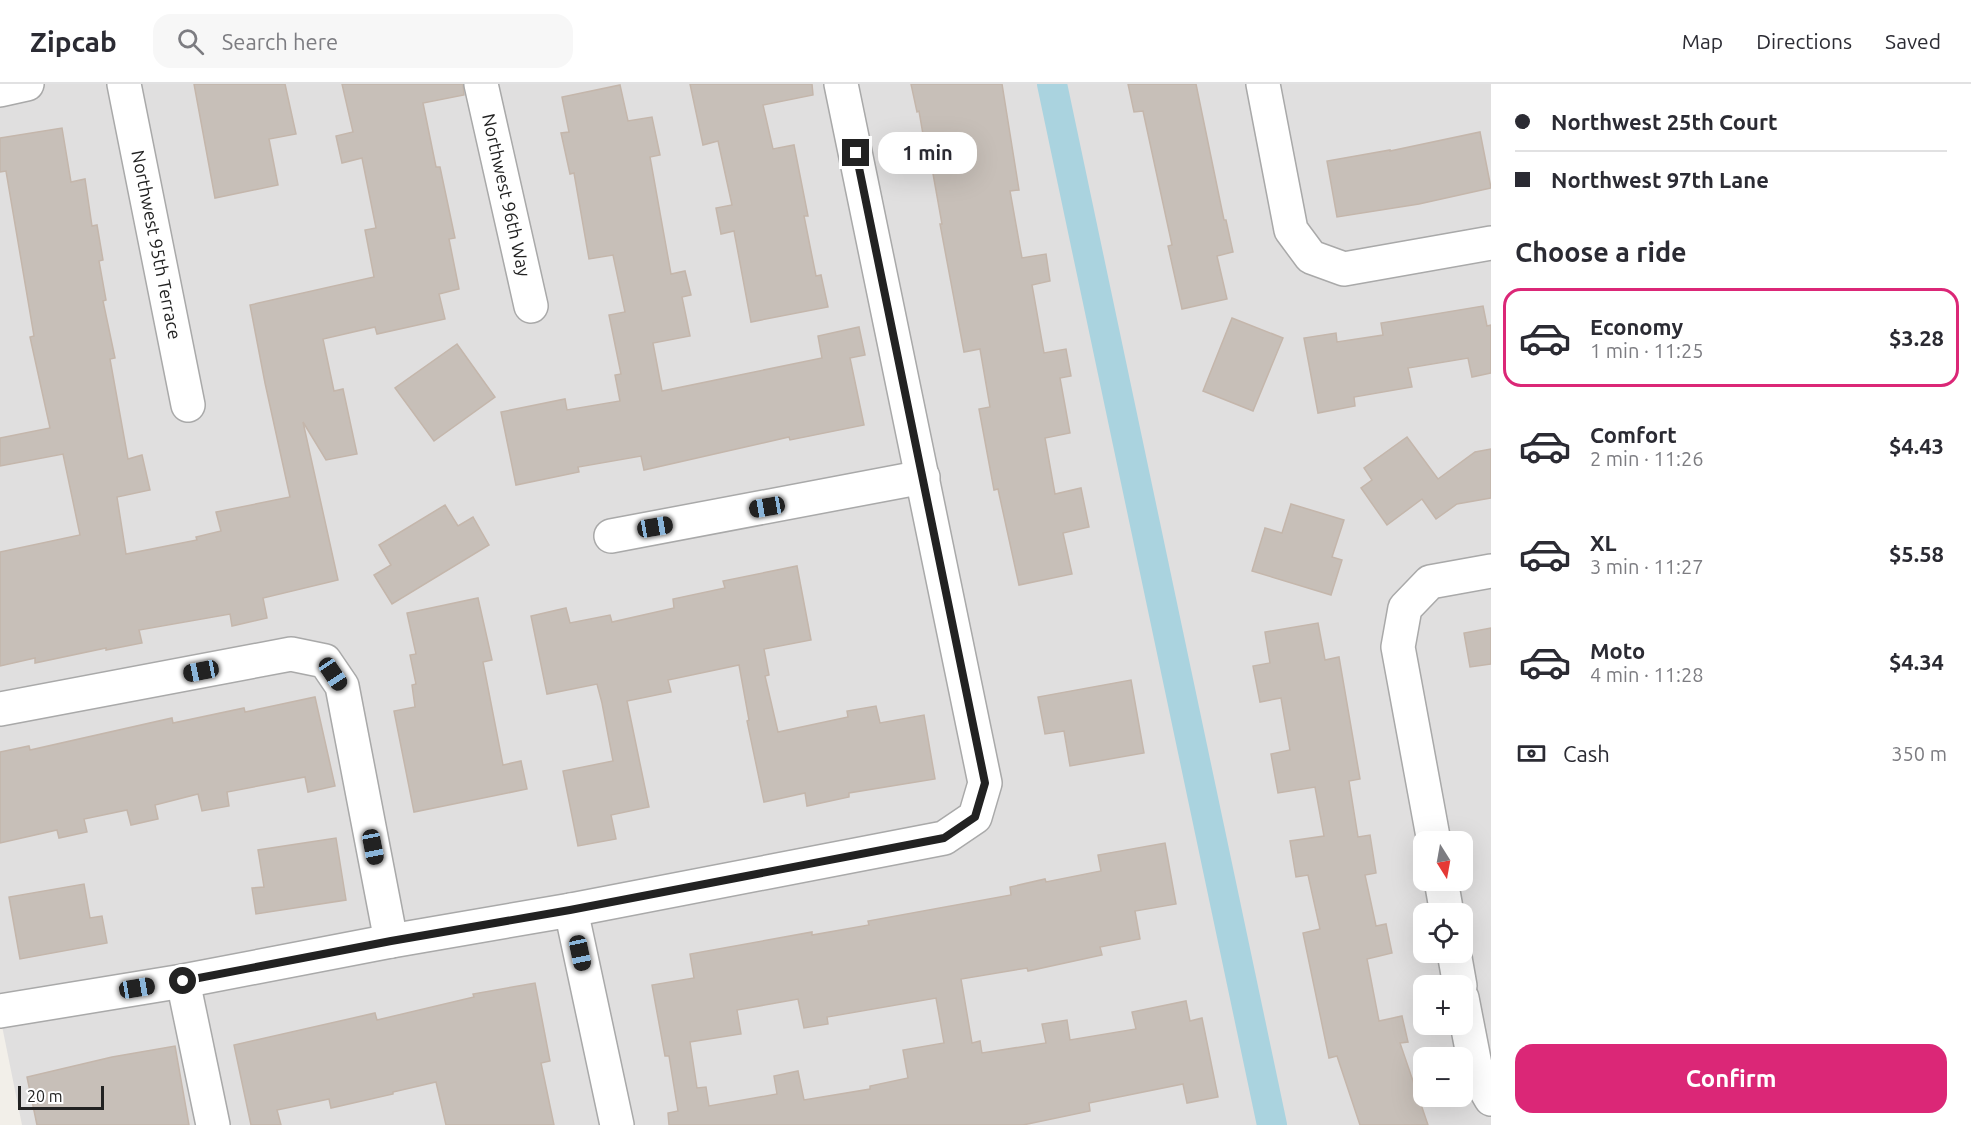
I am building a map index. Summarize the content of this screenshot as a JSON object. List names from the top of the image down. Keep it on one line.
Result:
{"streets":{"street":["Northwest 96th Way","Northwest 95th Terrace"]},"scale_bar":"20 m","north":"bottom","page":{"header":"Zipcab","search":"Search here","nav":["Map","Directions","Saved"],"banner":["Northwest 25th Court","Northwest 97th Lane"],"bubble":"1 min","heading":"Choose a ride","list":[{"name":"Economy","note":"1 min · 11:25","value":"$3.28"},{"name":"Comfort","note":"2 min · 11:26","value":"$4.43"},{"name":"XL","note":"3 min · 11:27","value":"$5.58"},{"name":"Moto","note":"4 min · 11:28","value":"$4.34"}],"pay":["Cash","350 m"],"map_buttons":["+","−"],"buttons":"Confirm","scale":"20 m"}}
